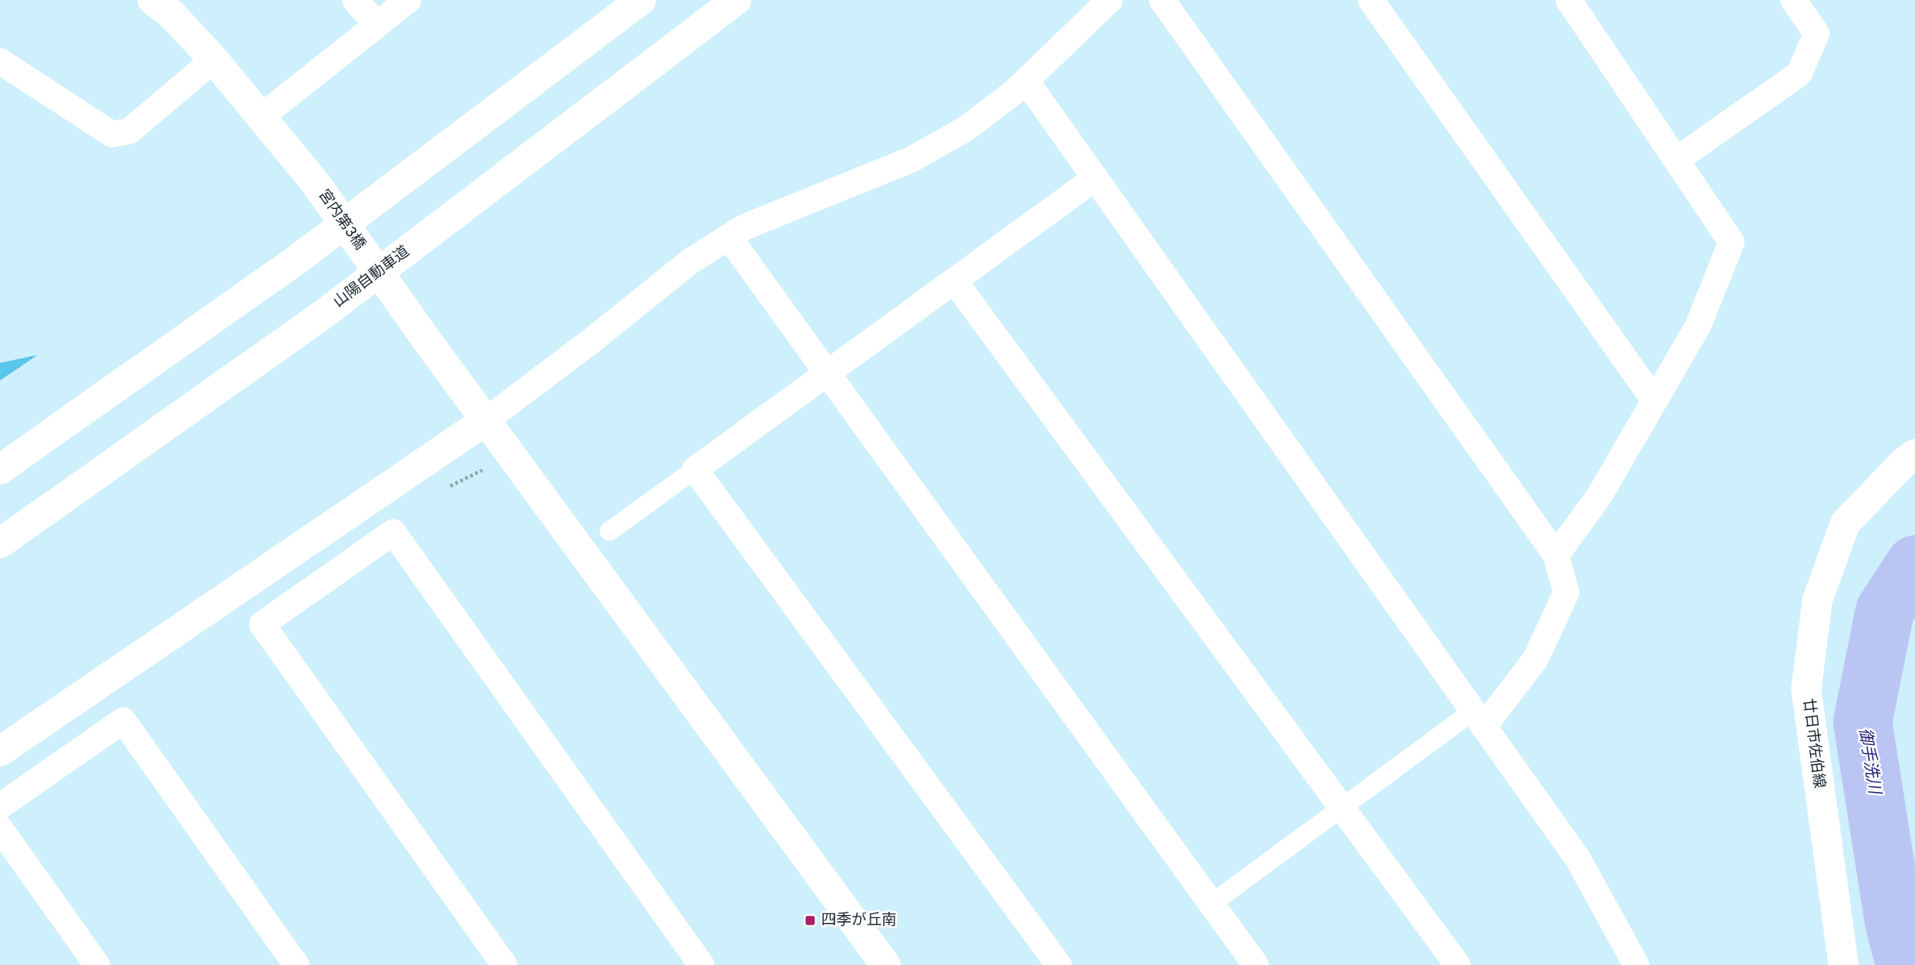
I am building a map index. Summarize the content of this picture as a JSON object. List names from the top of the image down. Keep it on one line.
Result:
{"streets":{"main road":["宮内第3橋","山陽自動車道","廿日市佐伯線"]},"water":["御手洗川"],"places":{"transit":["四季が丘南"]}}
